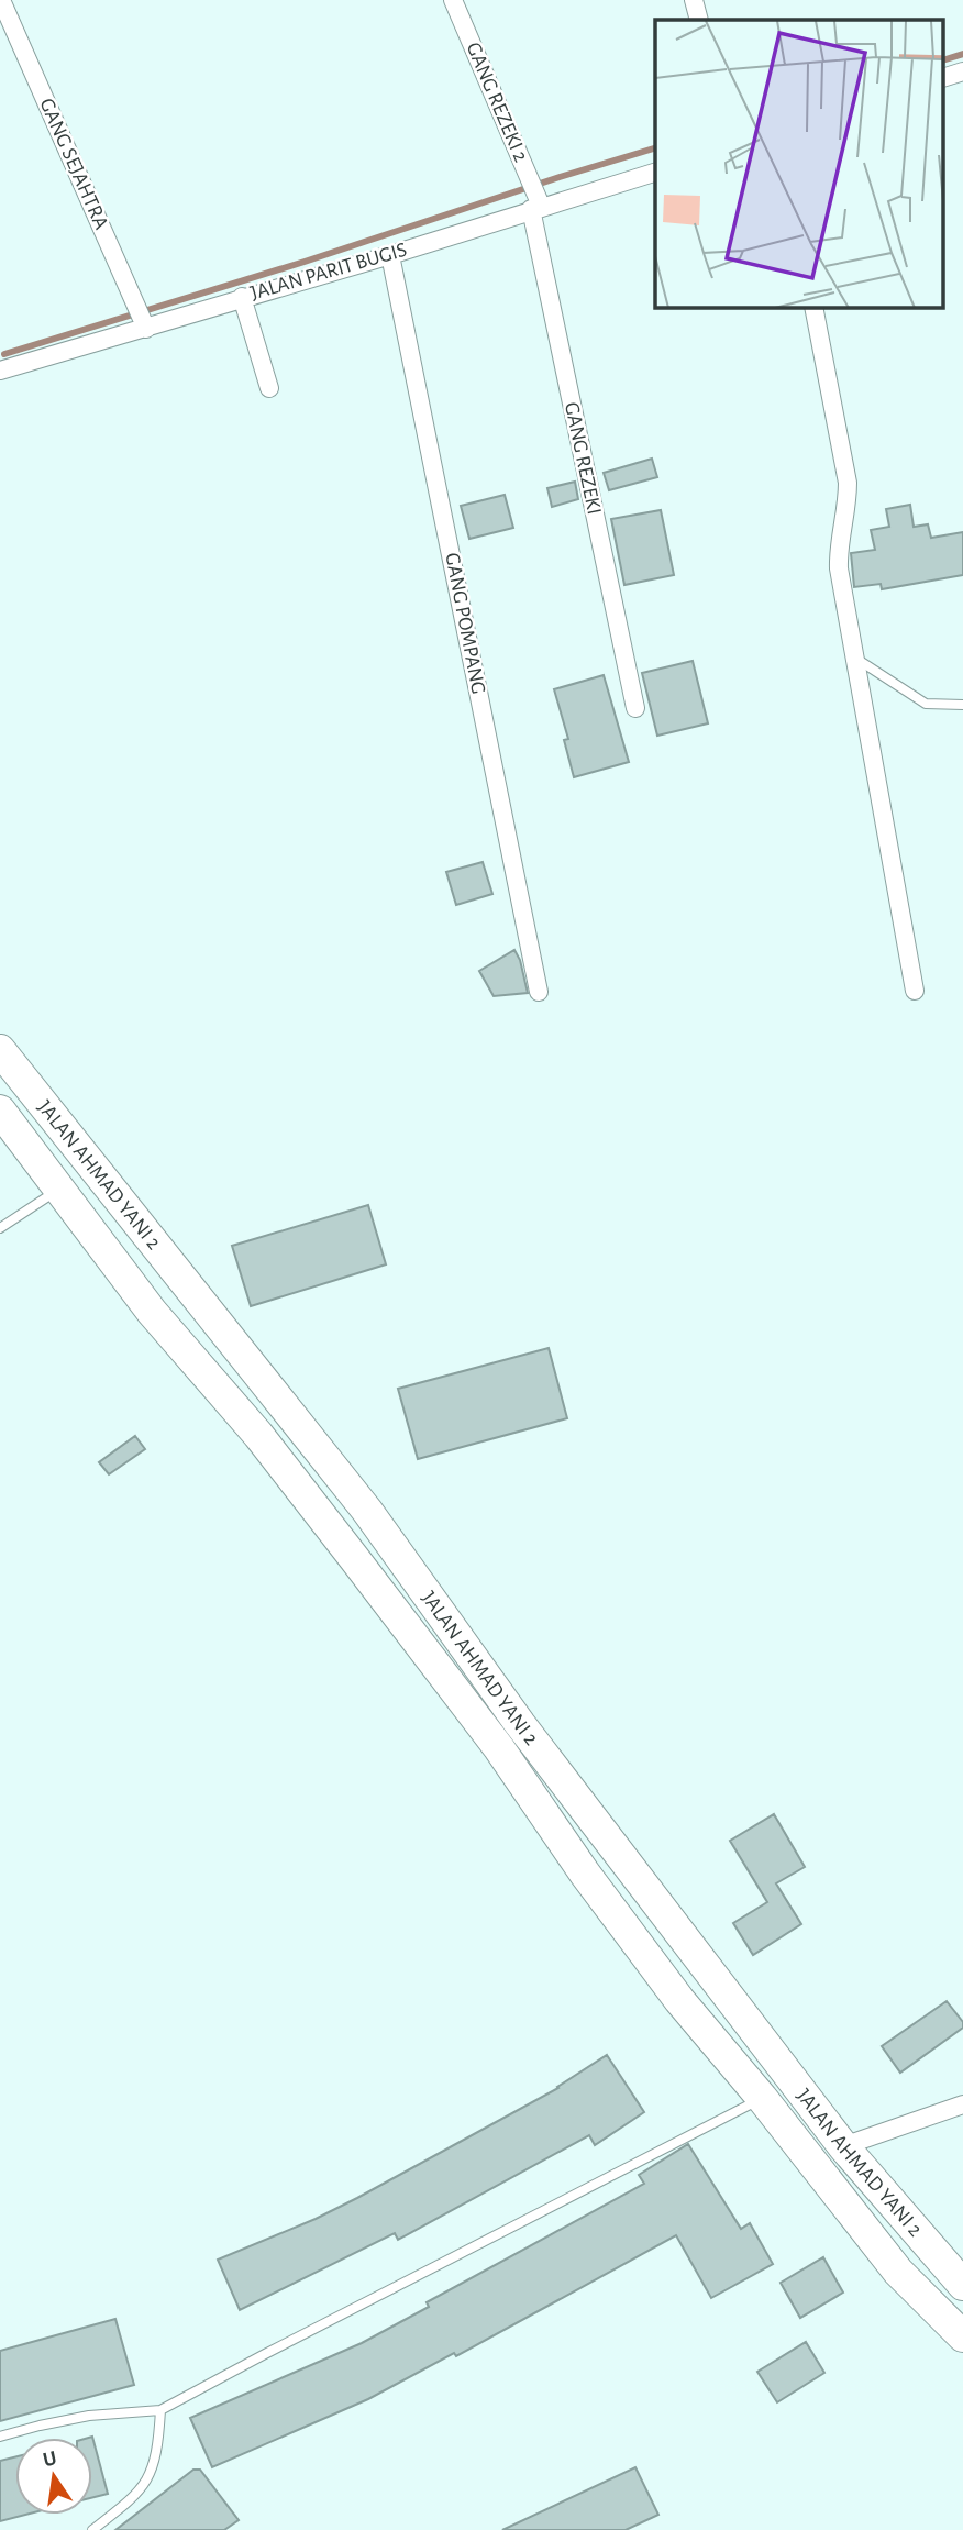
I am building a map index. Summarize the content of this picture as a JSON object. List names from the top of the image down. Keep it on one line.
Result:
{"streets":{"highway":["JALAN AHMAD YANI 2"],"street":["GANG REZEKI 2","GANG SEJAHTRA","JALAN PARIT BUGIS","GANG REZEKI","GANG POMPANG"]},"crossings":[["GANG REZEKI 2","JALAN PARIT BUGIS"],["GANG REZEKI 2","GANG REZEKI"],["GANG SEJAHTRA","JALAN PARIT BUGIS"],["JALAN PARIT BUGIS","GANG REZEKI"],["JALAN PARIT BUGIS","GANG POMPANG"]],"north":"top"}
